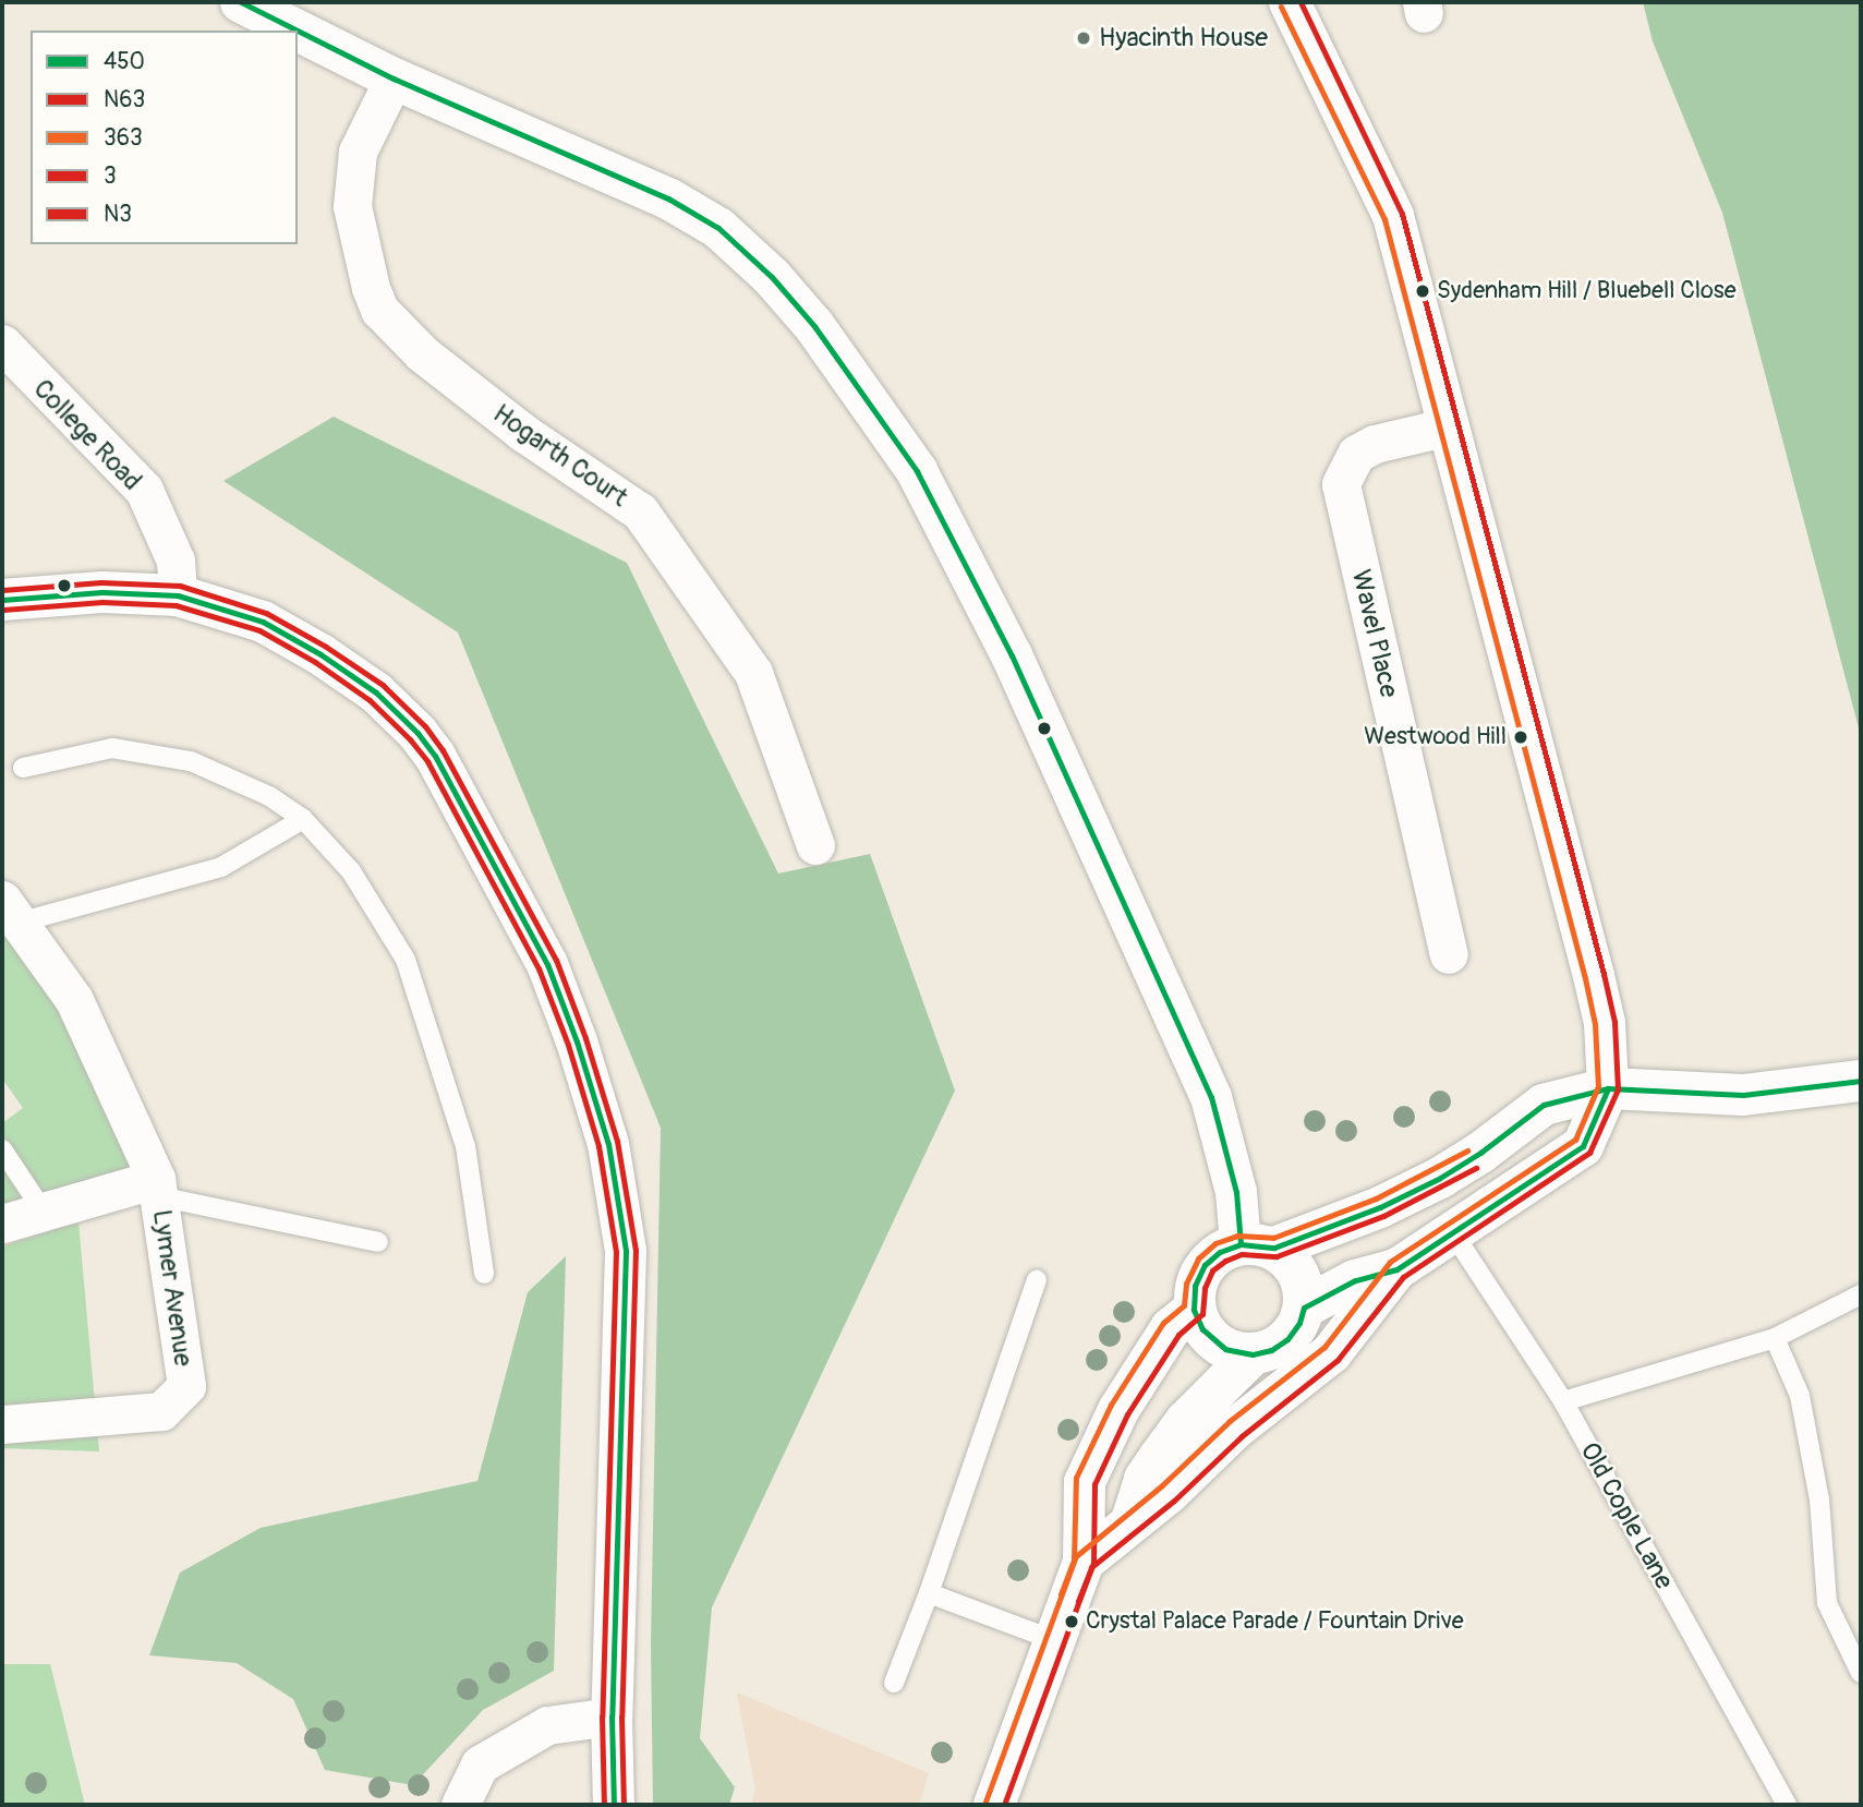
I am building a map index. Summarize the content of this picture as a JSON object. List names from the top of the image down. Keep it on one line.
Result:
{"streets":{"street":["College Road","Hogarth Court","Wavel Place","Lymer Avenue"],"lane":["Old Cople Lane"]},"places":["Hyacinth House","Sydenham Hill / Bluebell Close","Westwood Hill","Crystal Palace Parade / Fountain Drive"],"lines":["transit line 450","transit line N63","transit line 363","transit line N3","transit line 3"],"legend":["450","N63","363","3","N3"]}
